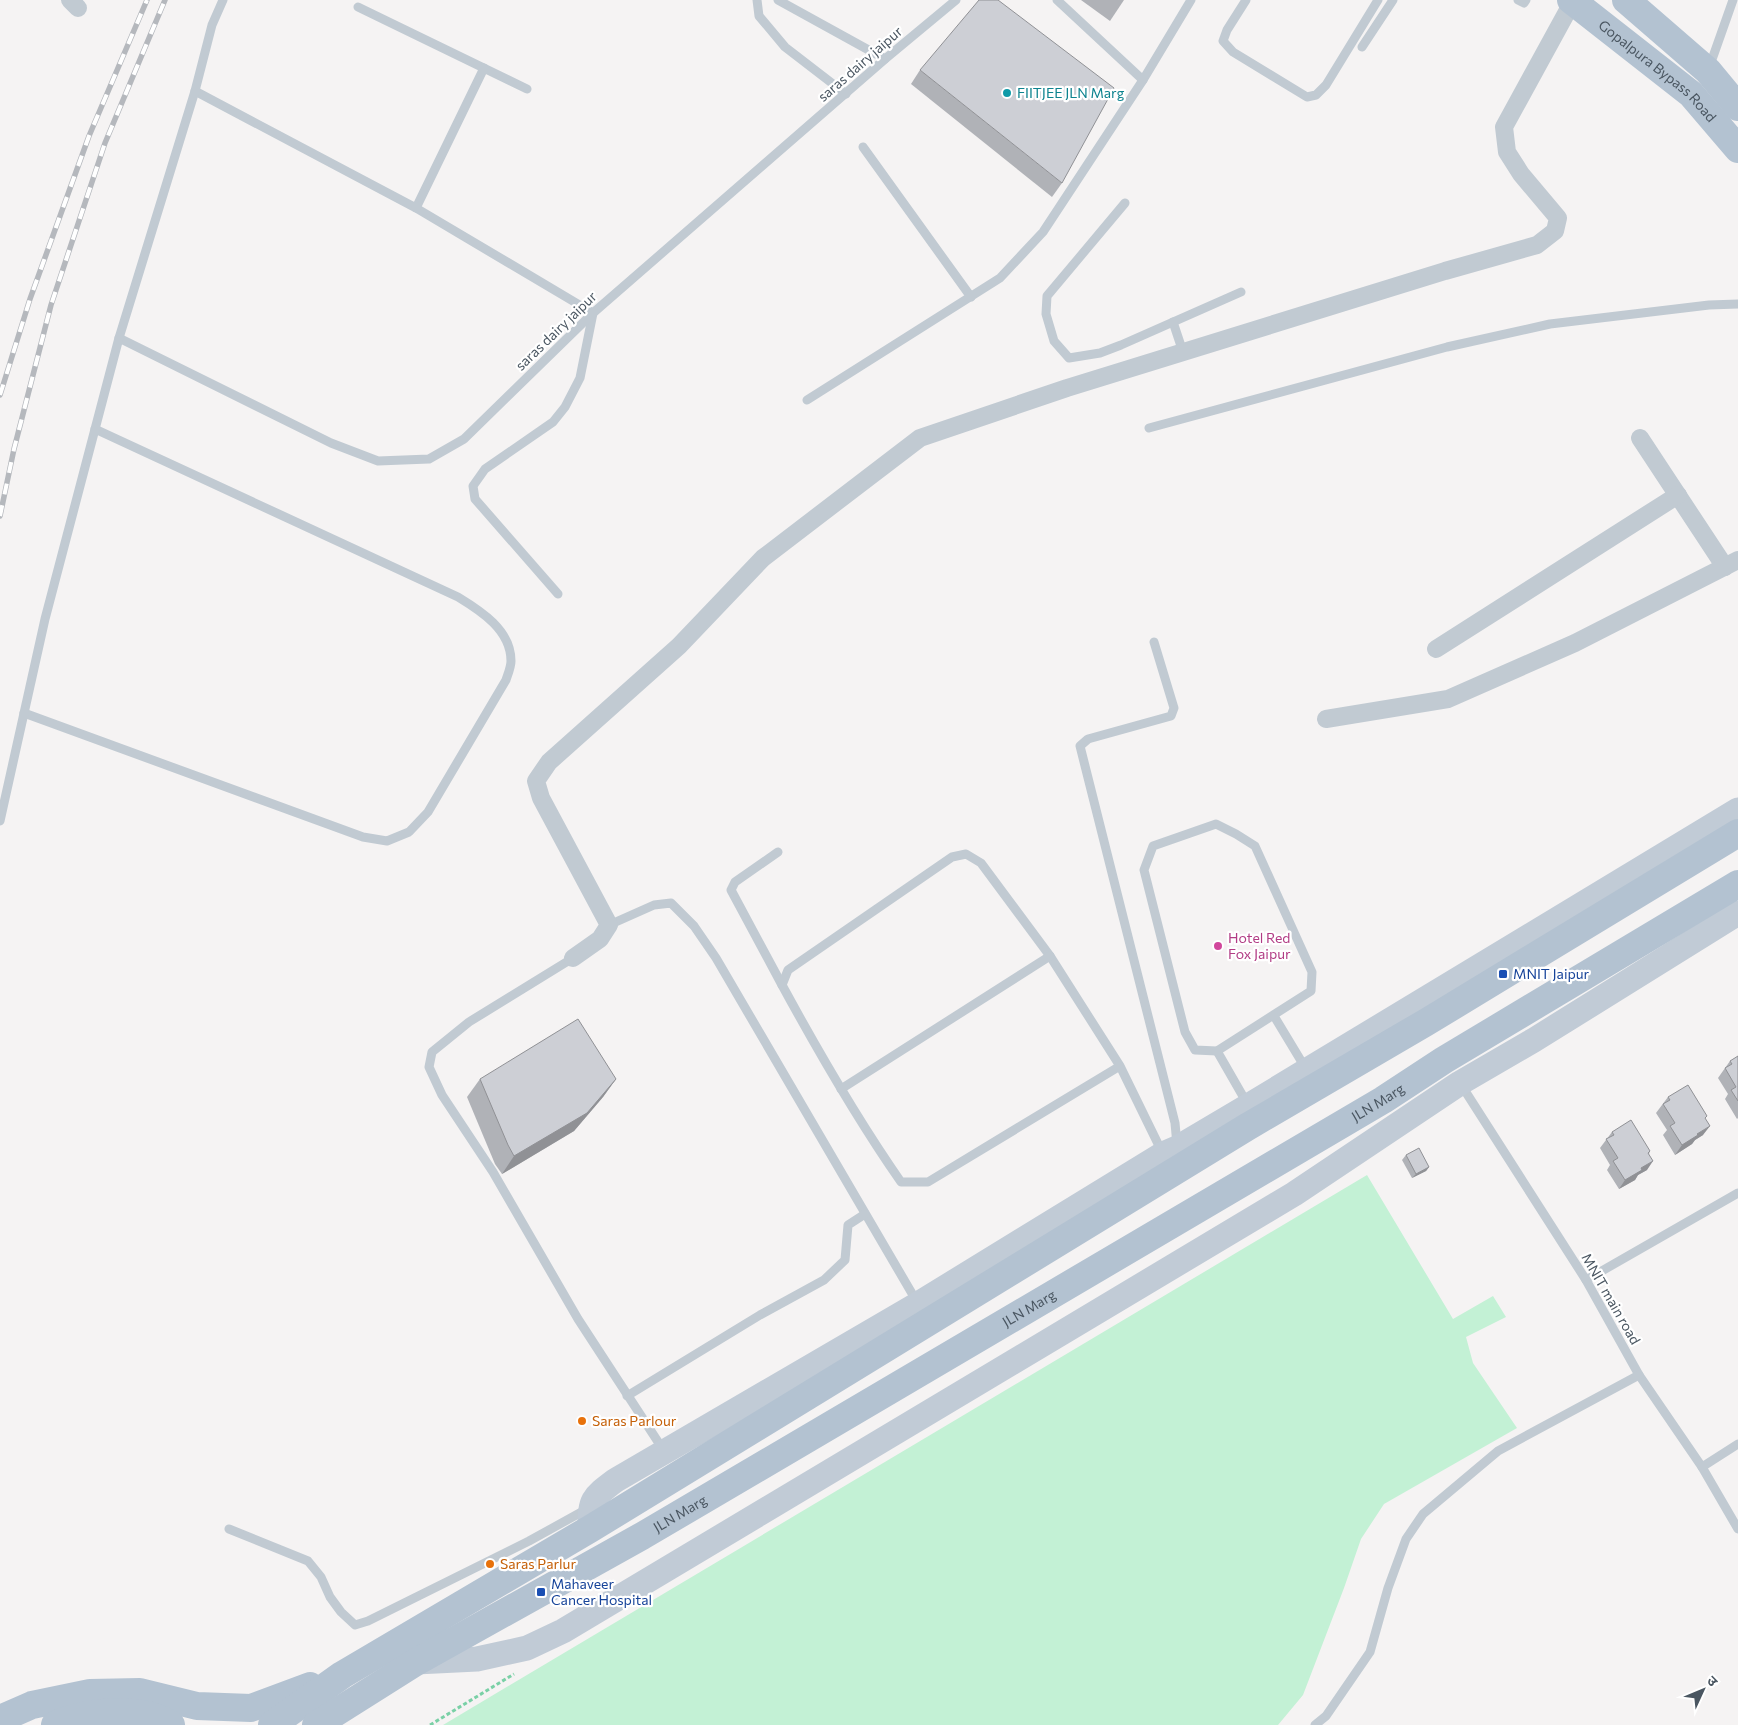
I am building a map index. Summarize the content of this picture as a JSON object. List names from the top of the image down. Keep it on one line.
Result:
{"streets":{"main road":["Gopalpura Bypass Road","JLN Marg"],"lane":["saras dairy jaipur","MNIT main road"]},"crossings":[["JLN Marg","MNIT main road"]],"places":{"other":["FIITJEE JLN Marg","Hotel Red Fox Jaipur","Saras Parlour","Saras Parlur"],"transit":["MNIT Jaipur","Mahaveer Cancer Hospital"]},"north":"top right"}
